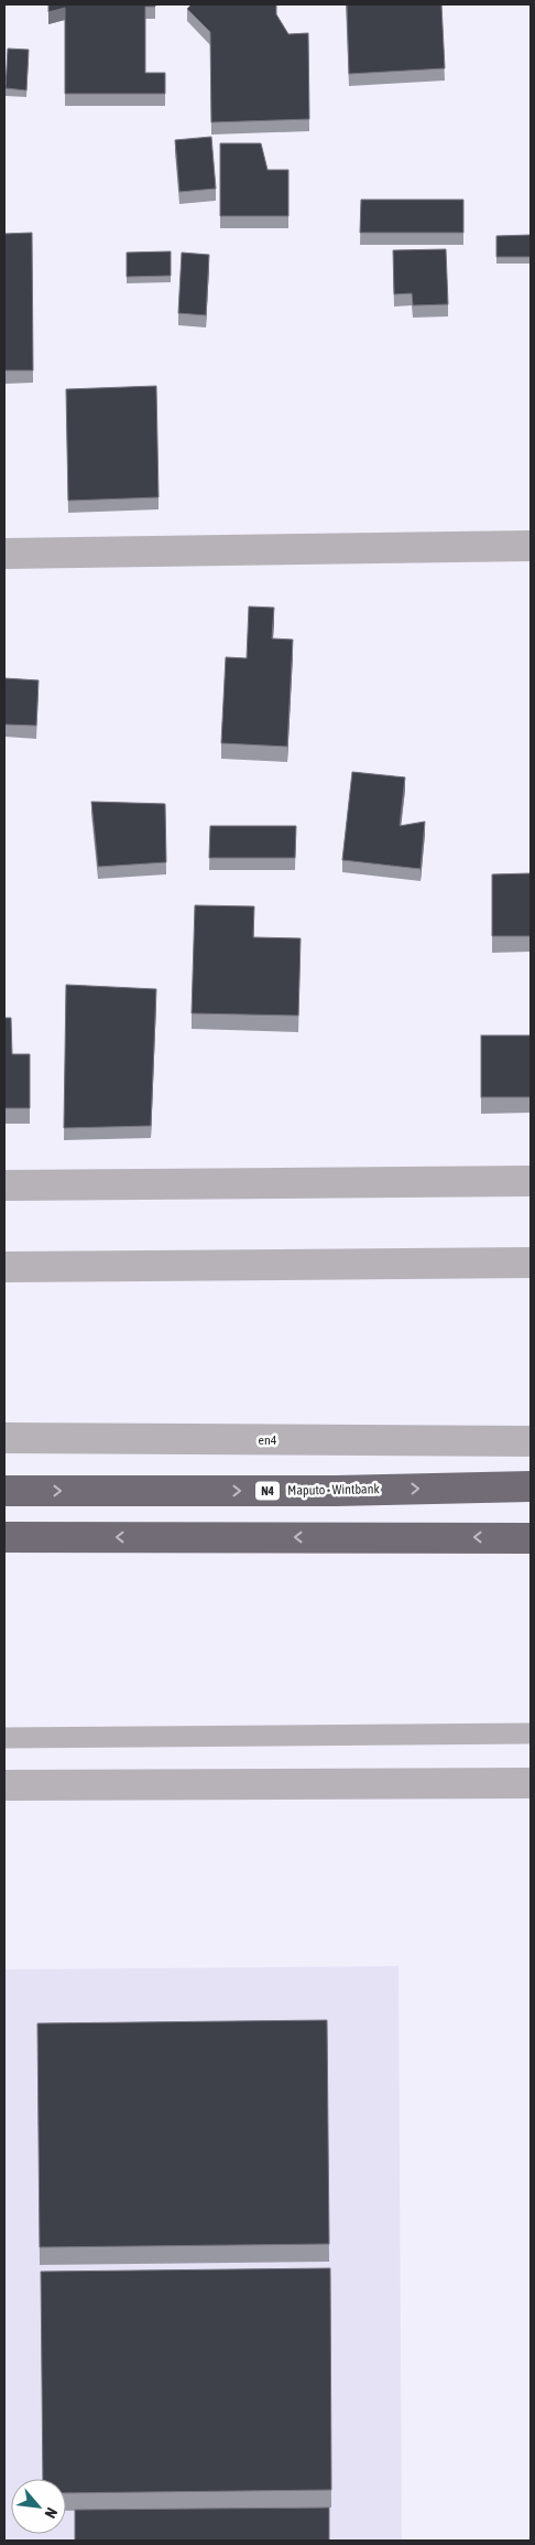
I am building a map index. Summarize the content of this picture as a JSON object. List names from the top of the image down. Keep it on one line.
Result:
{"streets":{"highway":["Maputo - Wintbank","N4"],"street":["en4"]},"north":"bottom right"}
